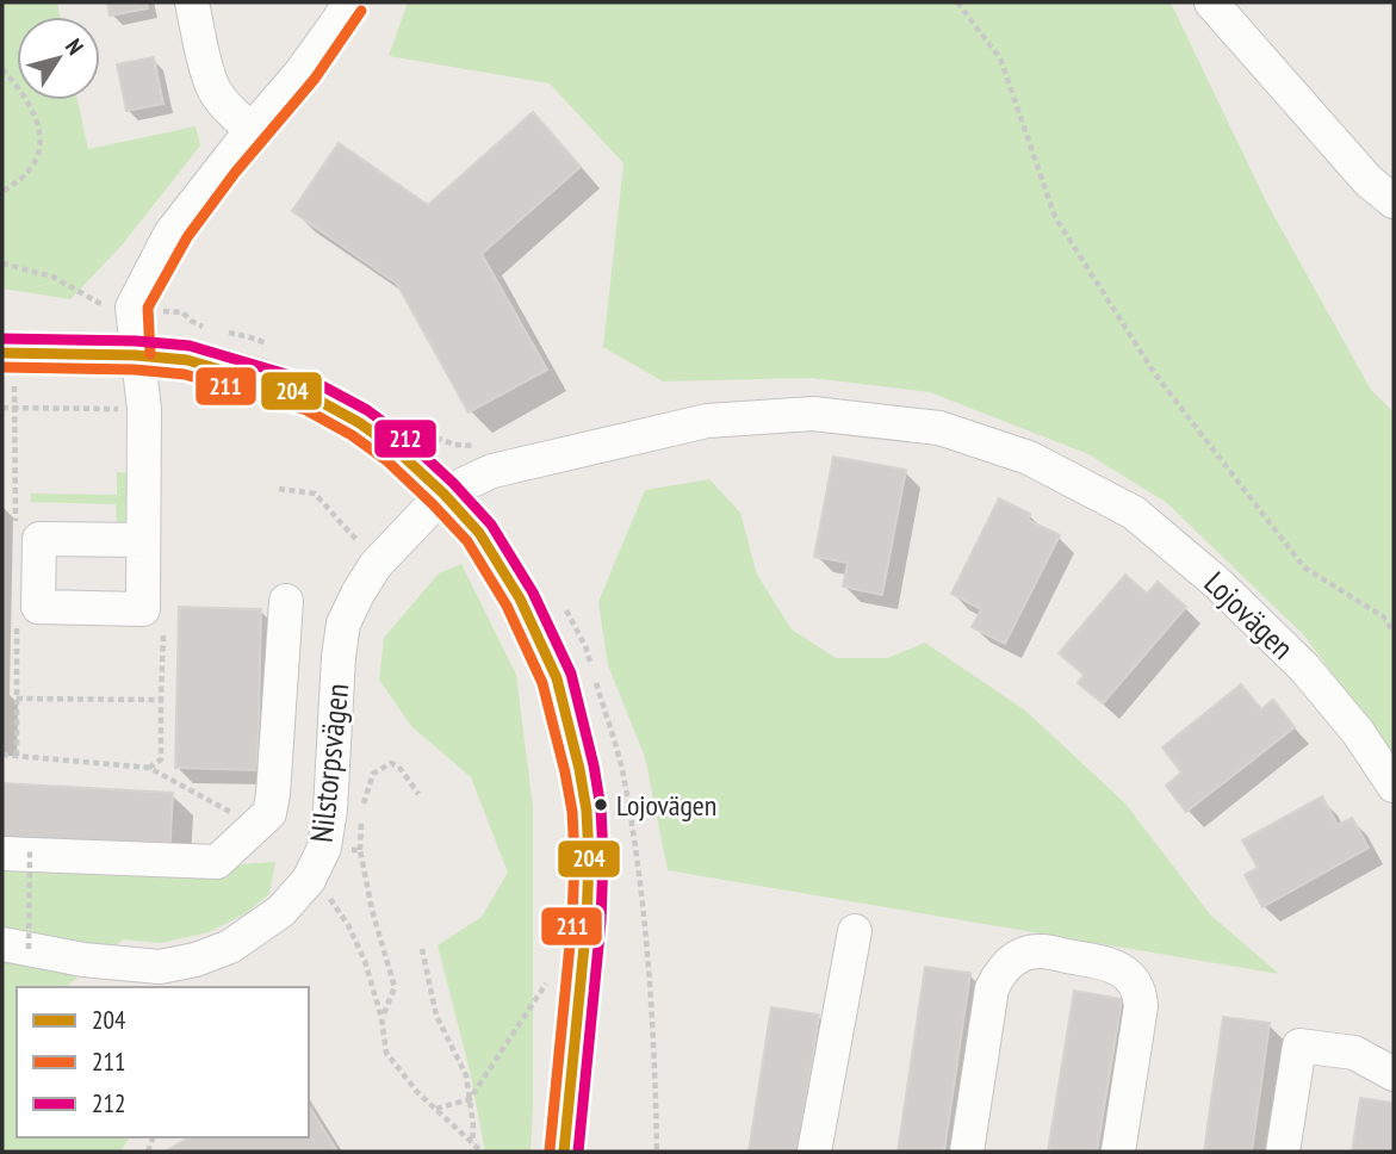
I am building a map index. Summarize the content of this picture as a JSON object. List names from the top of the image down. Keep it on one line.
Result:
{"streets":{"street":["Lojovägen","Nilstorpsvägen"]},"crossings":[["Lojovägen","Nilstorpsvägen"]],"places":["Lojovägen"],"lines":["transit line 211","transit line 212","transit line 204"],"legend":["204","211","212"],"north":"top right"}
